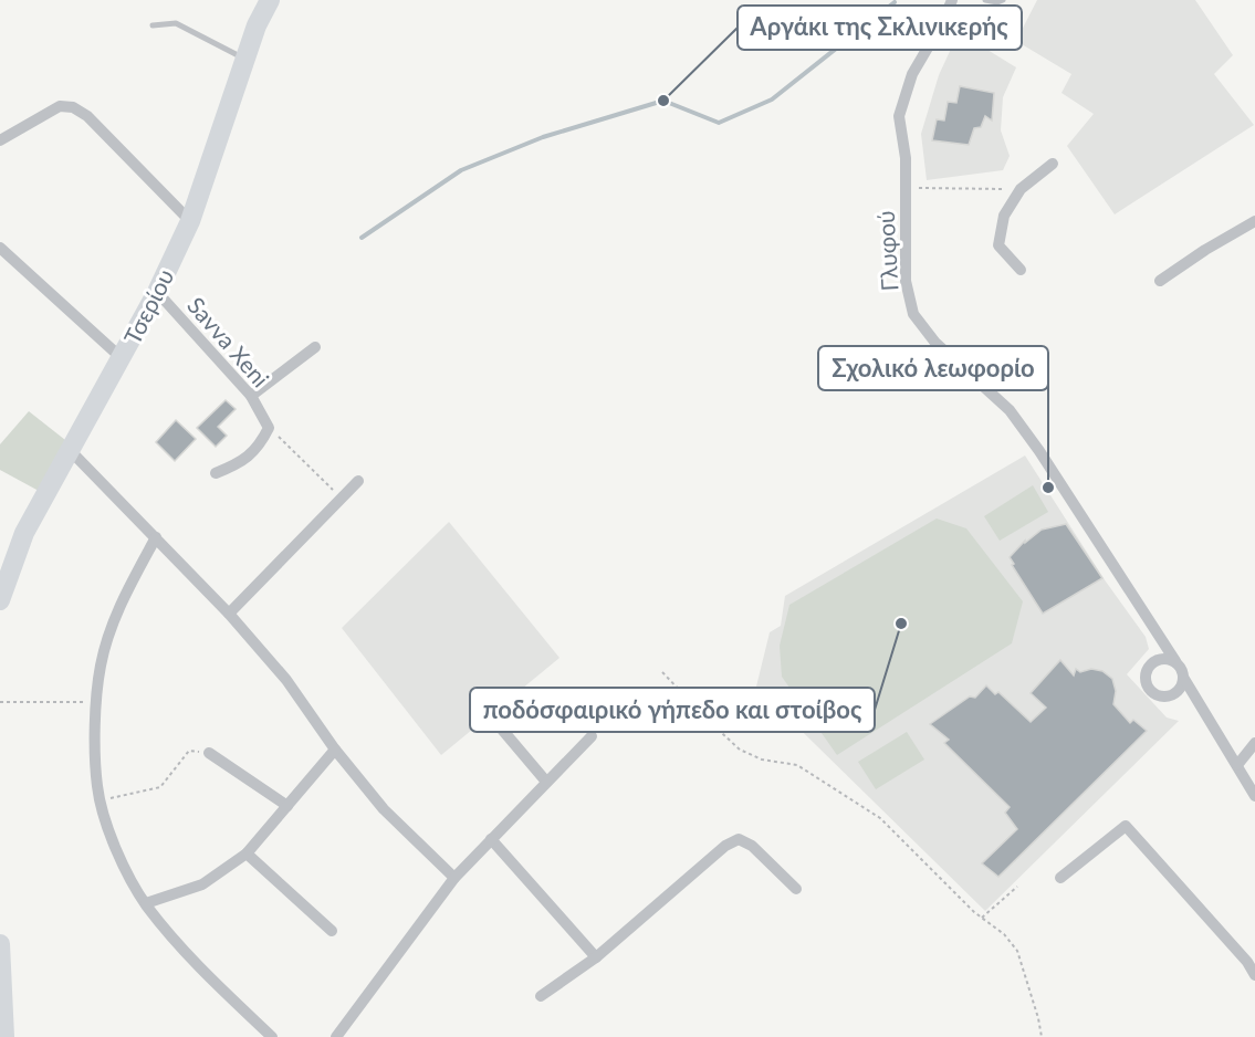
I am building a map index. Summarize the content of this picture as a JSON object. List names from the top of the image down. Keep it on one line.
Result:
{"streets":{"main road":["Τσερίου"],"street":["Γλυφού","Savva Xeni"]},"crossings":[["Τσερίου","Savva Xeni"]],"places":["Αργάκι της Σκλινικερής","Σχολικό λεωφορίο","ποδόσφαιρικό γήπεδο και στοίβος"]}
